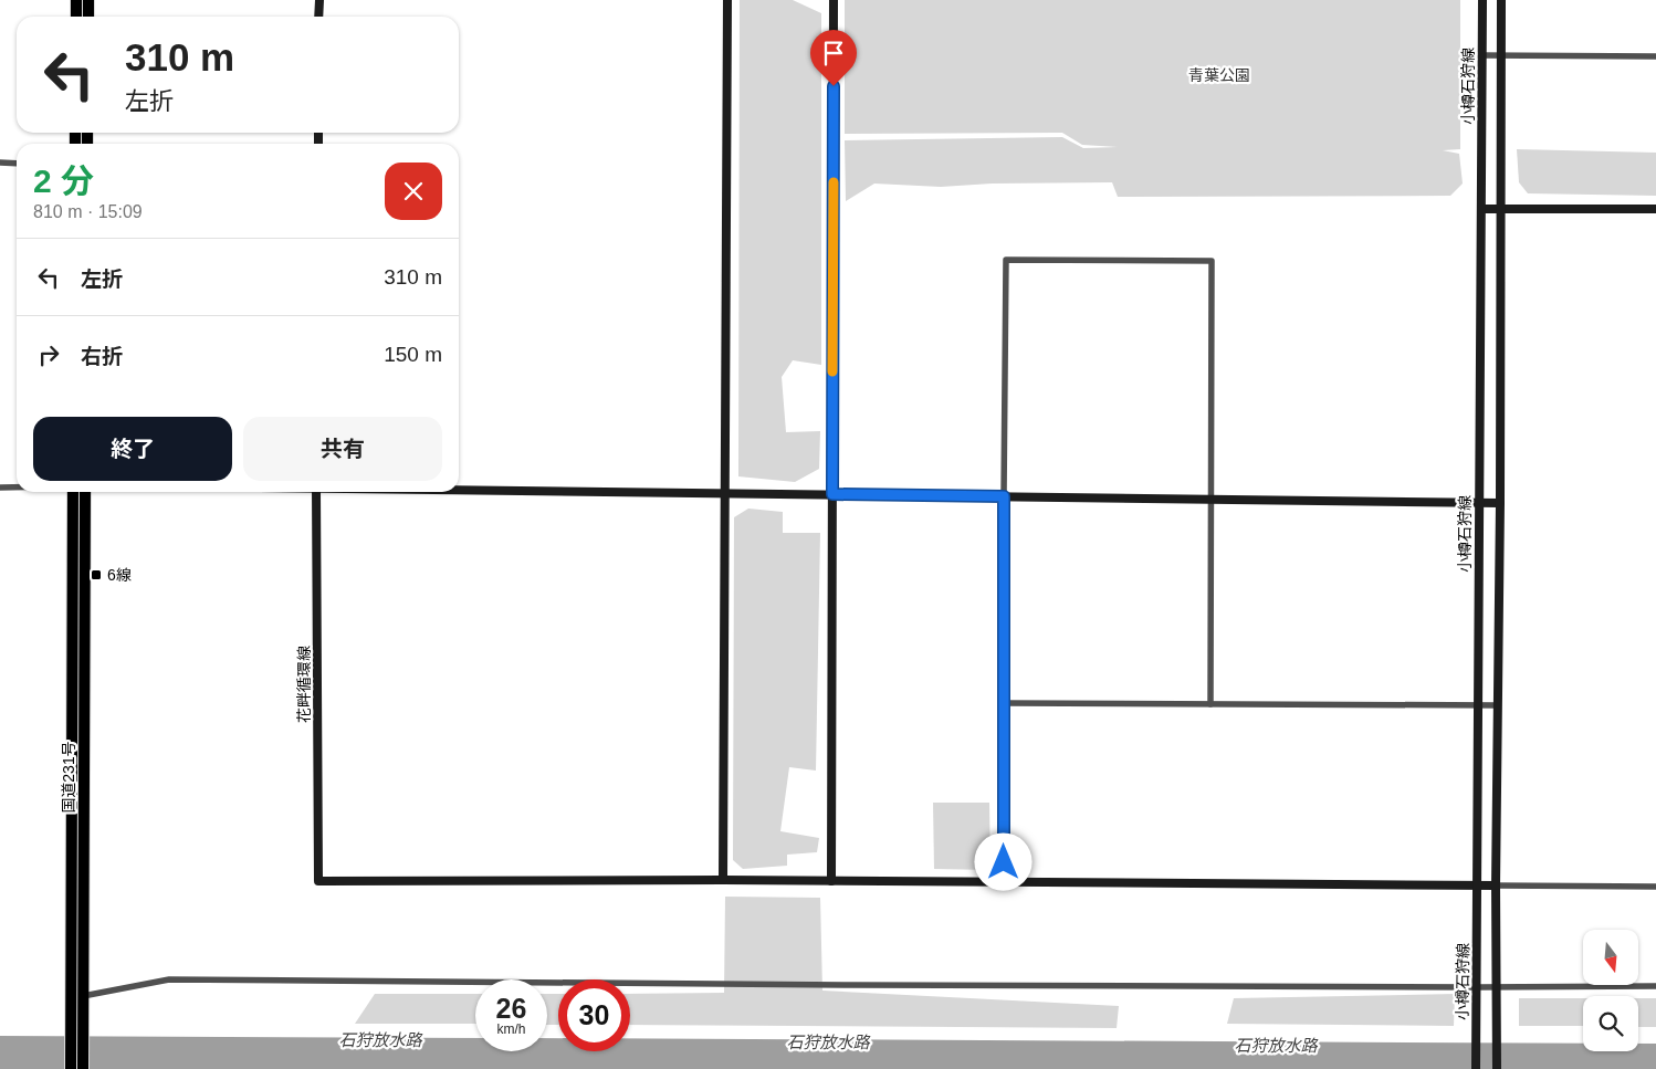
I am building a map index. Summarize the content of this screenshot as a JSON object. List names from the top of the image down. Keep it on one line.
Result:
{"streets":{"highway":["国道231号"],"street":["小樽石狩線","花畔循環線"]},"water":["石狩放水路"],"parks":["青葉公園"],"places":{"transit":["6線"]},"north":"bottom","page":{"turn":["310 m","左折"],"heading":["2 分","810 m · 15:09"],"list":[{"name":"左折","value":"310 m"},{"name":"右折","value":"150 m"}],"buttons":["終了","共有"],"speed":"26 km/h","limit":"30"}}
